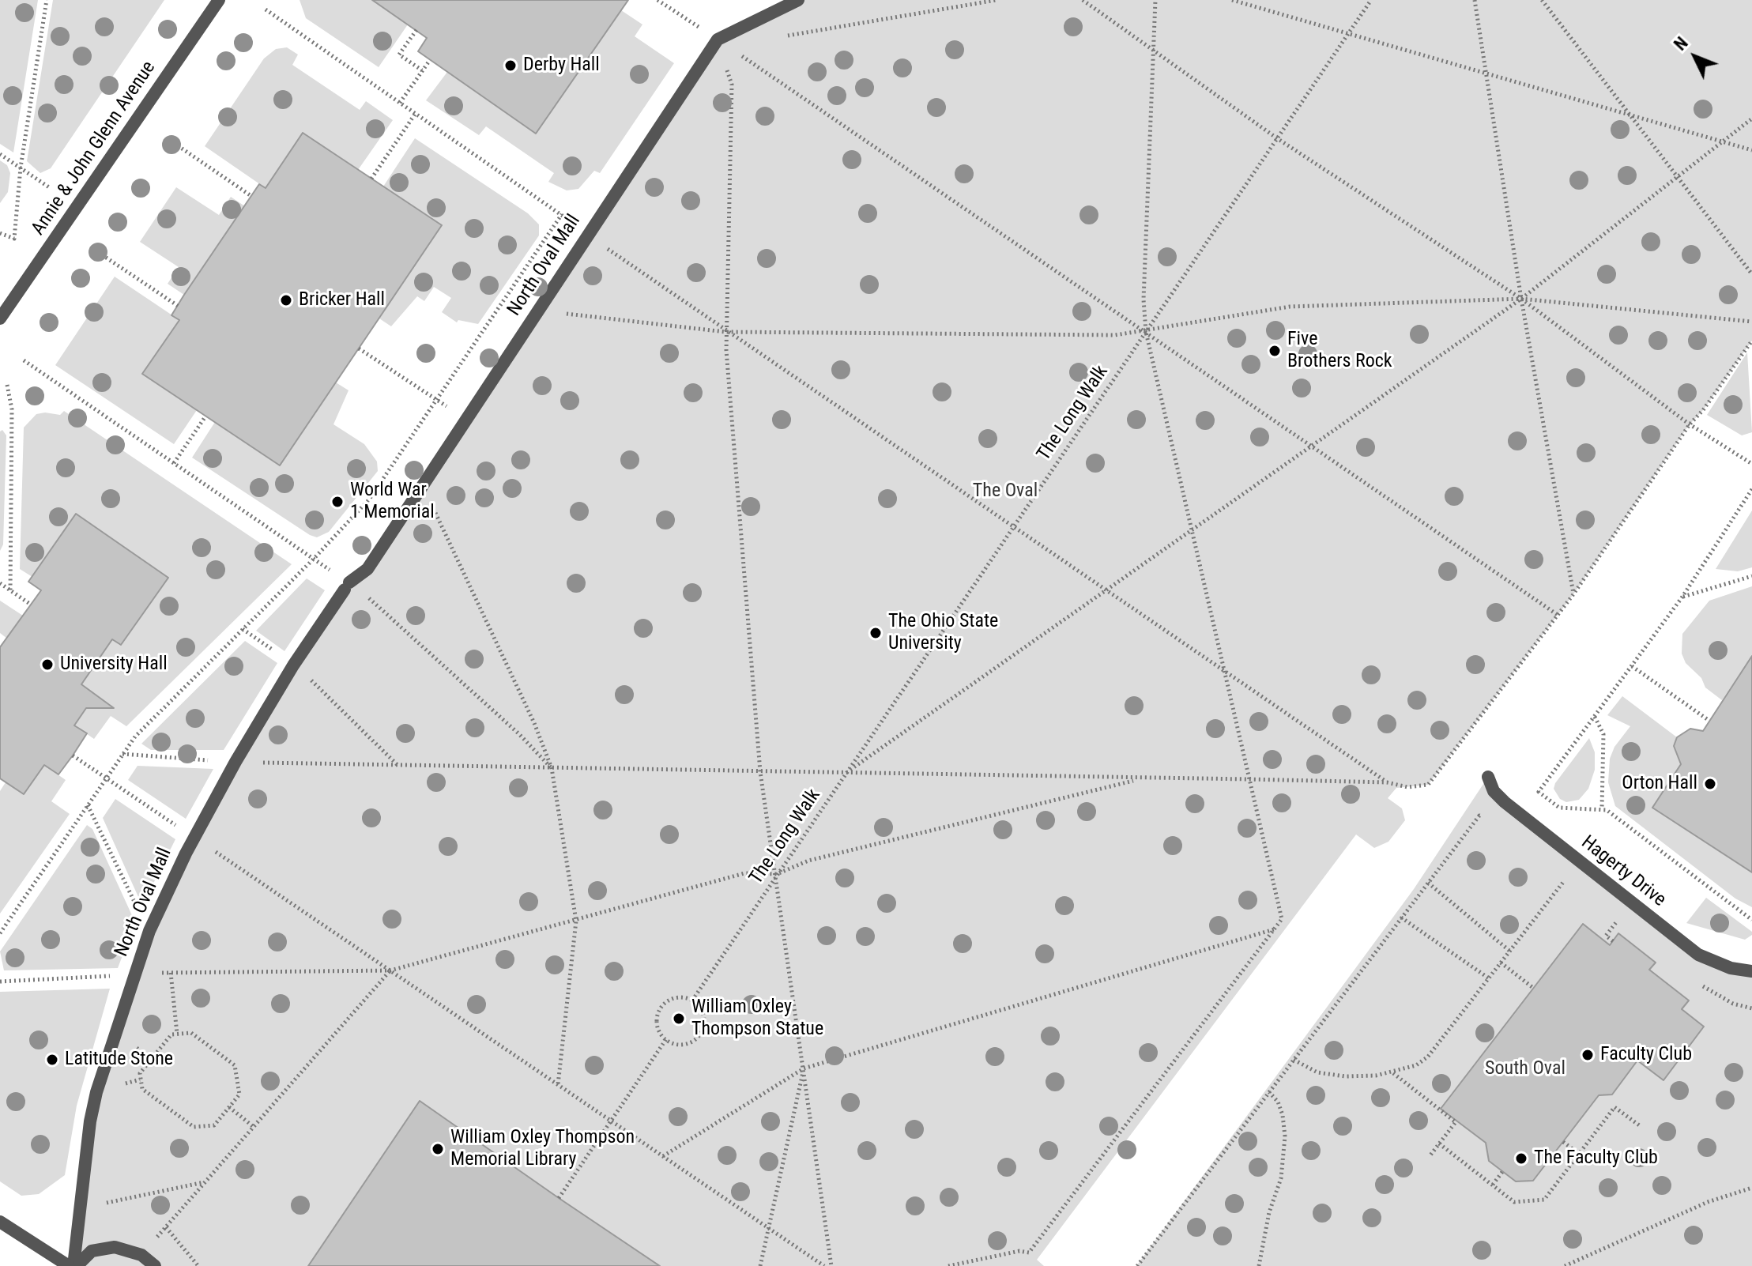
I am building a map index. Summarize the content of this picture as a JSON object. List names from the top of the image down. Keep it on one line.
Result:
{"streets":{"street":["Annie & John Glenn Avenue","North Oval Mall","Hagerty Drive"],"path":["The Long Walk"]},"parks":["The Oval","South Oval"],"places":["Derby Hall","Bricker Hall","Five Brothers Rock","World War 1 Memorial","The Ohio State University","University Hall","Orton Hall","William Oxley Thompson Statue","Faculty Club","Latitude Stone","William Oxley Thompson Memorial Library","The Faculty Club"],"north":"top left"}
